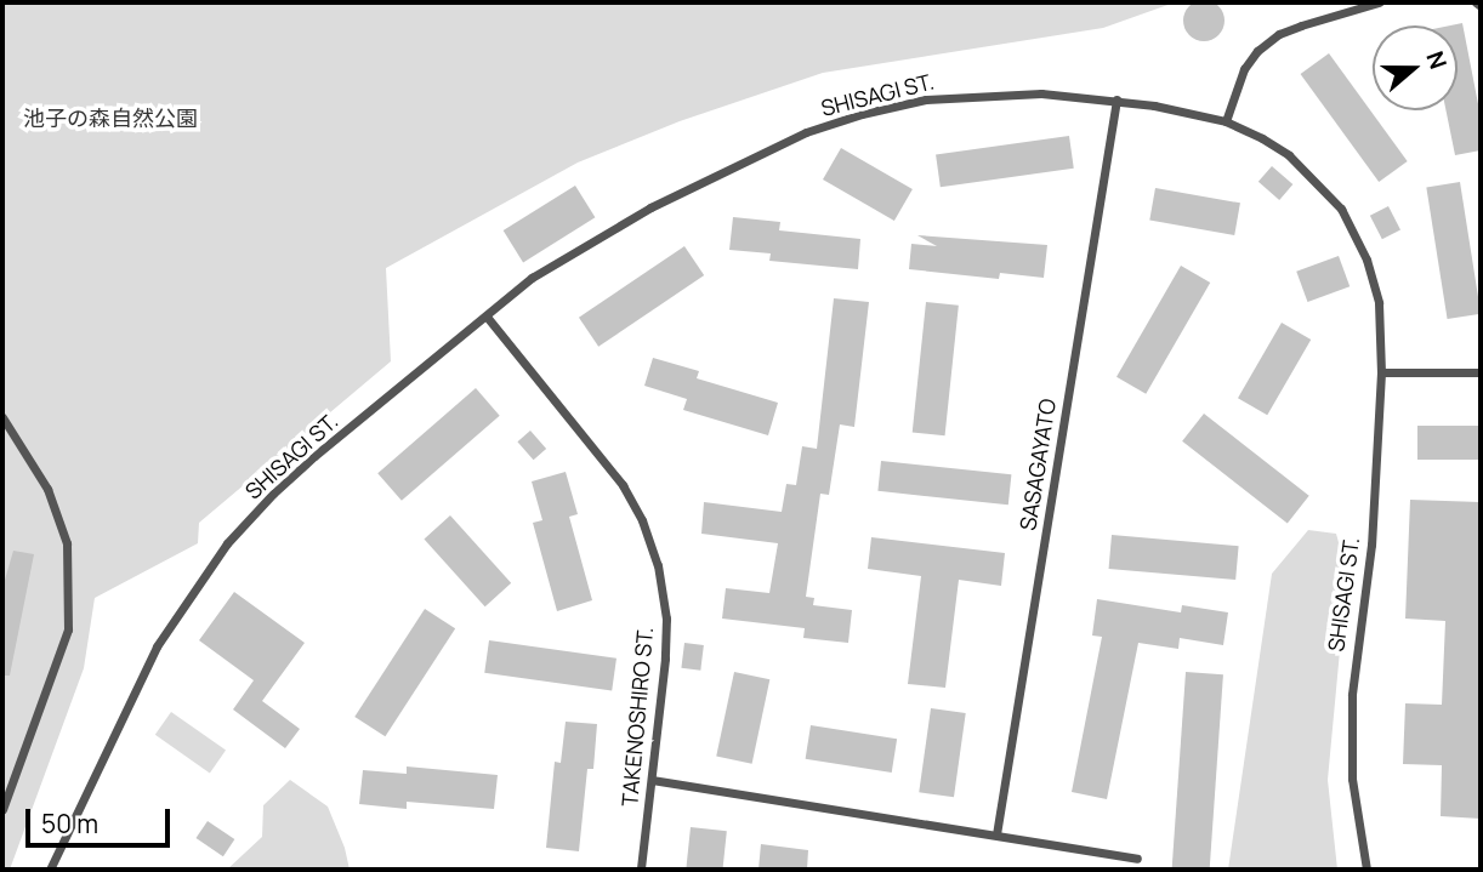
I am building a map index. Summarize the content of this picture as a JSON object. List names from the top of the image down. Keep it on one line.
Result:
{"streets":{"lane":["SHISAGI ST.","SASAGAYATO","TAKENOSHIRO ST."]},"crossings":[["SHISAGI ST.","SASAGAYATO"],["SHISAGI ST.","TAKENOSHIRO ST."]],"parks":["池子の森自然公園"],"scale_bar":"50 m","north":"right"}
